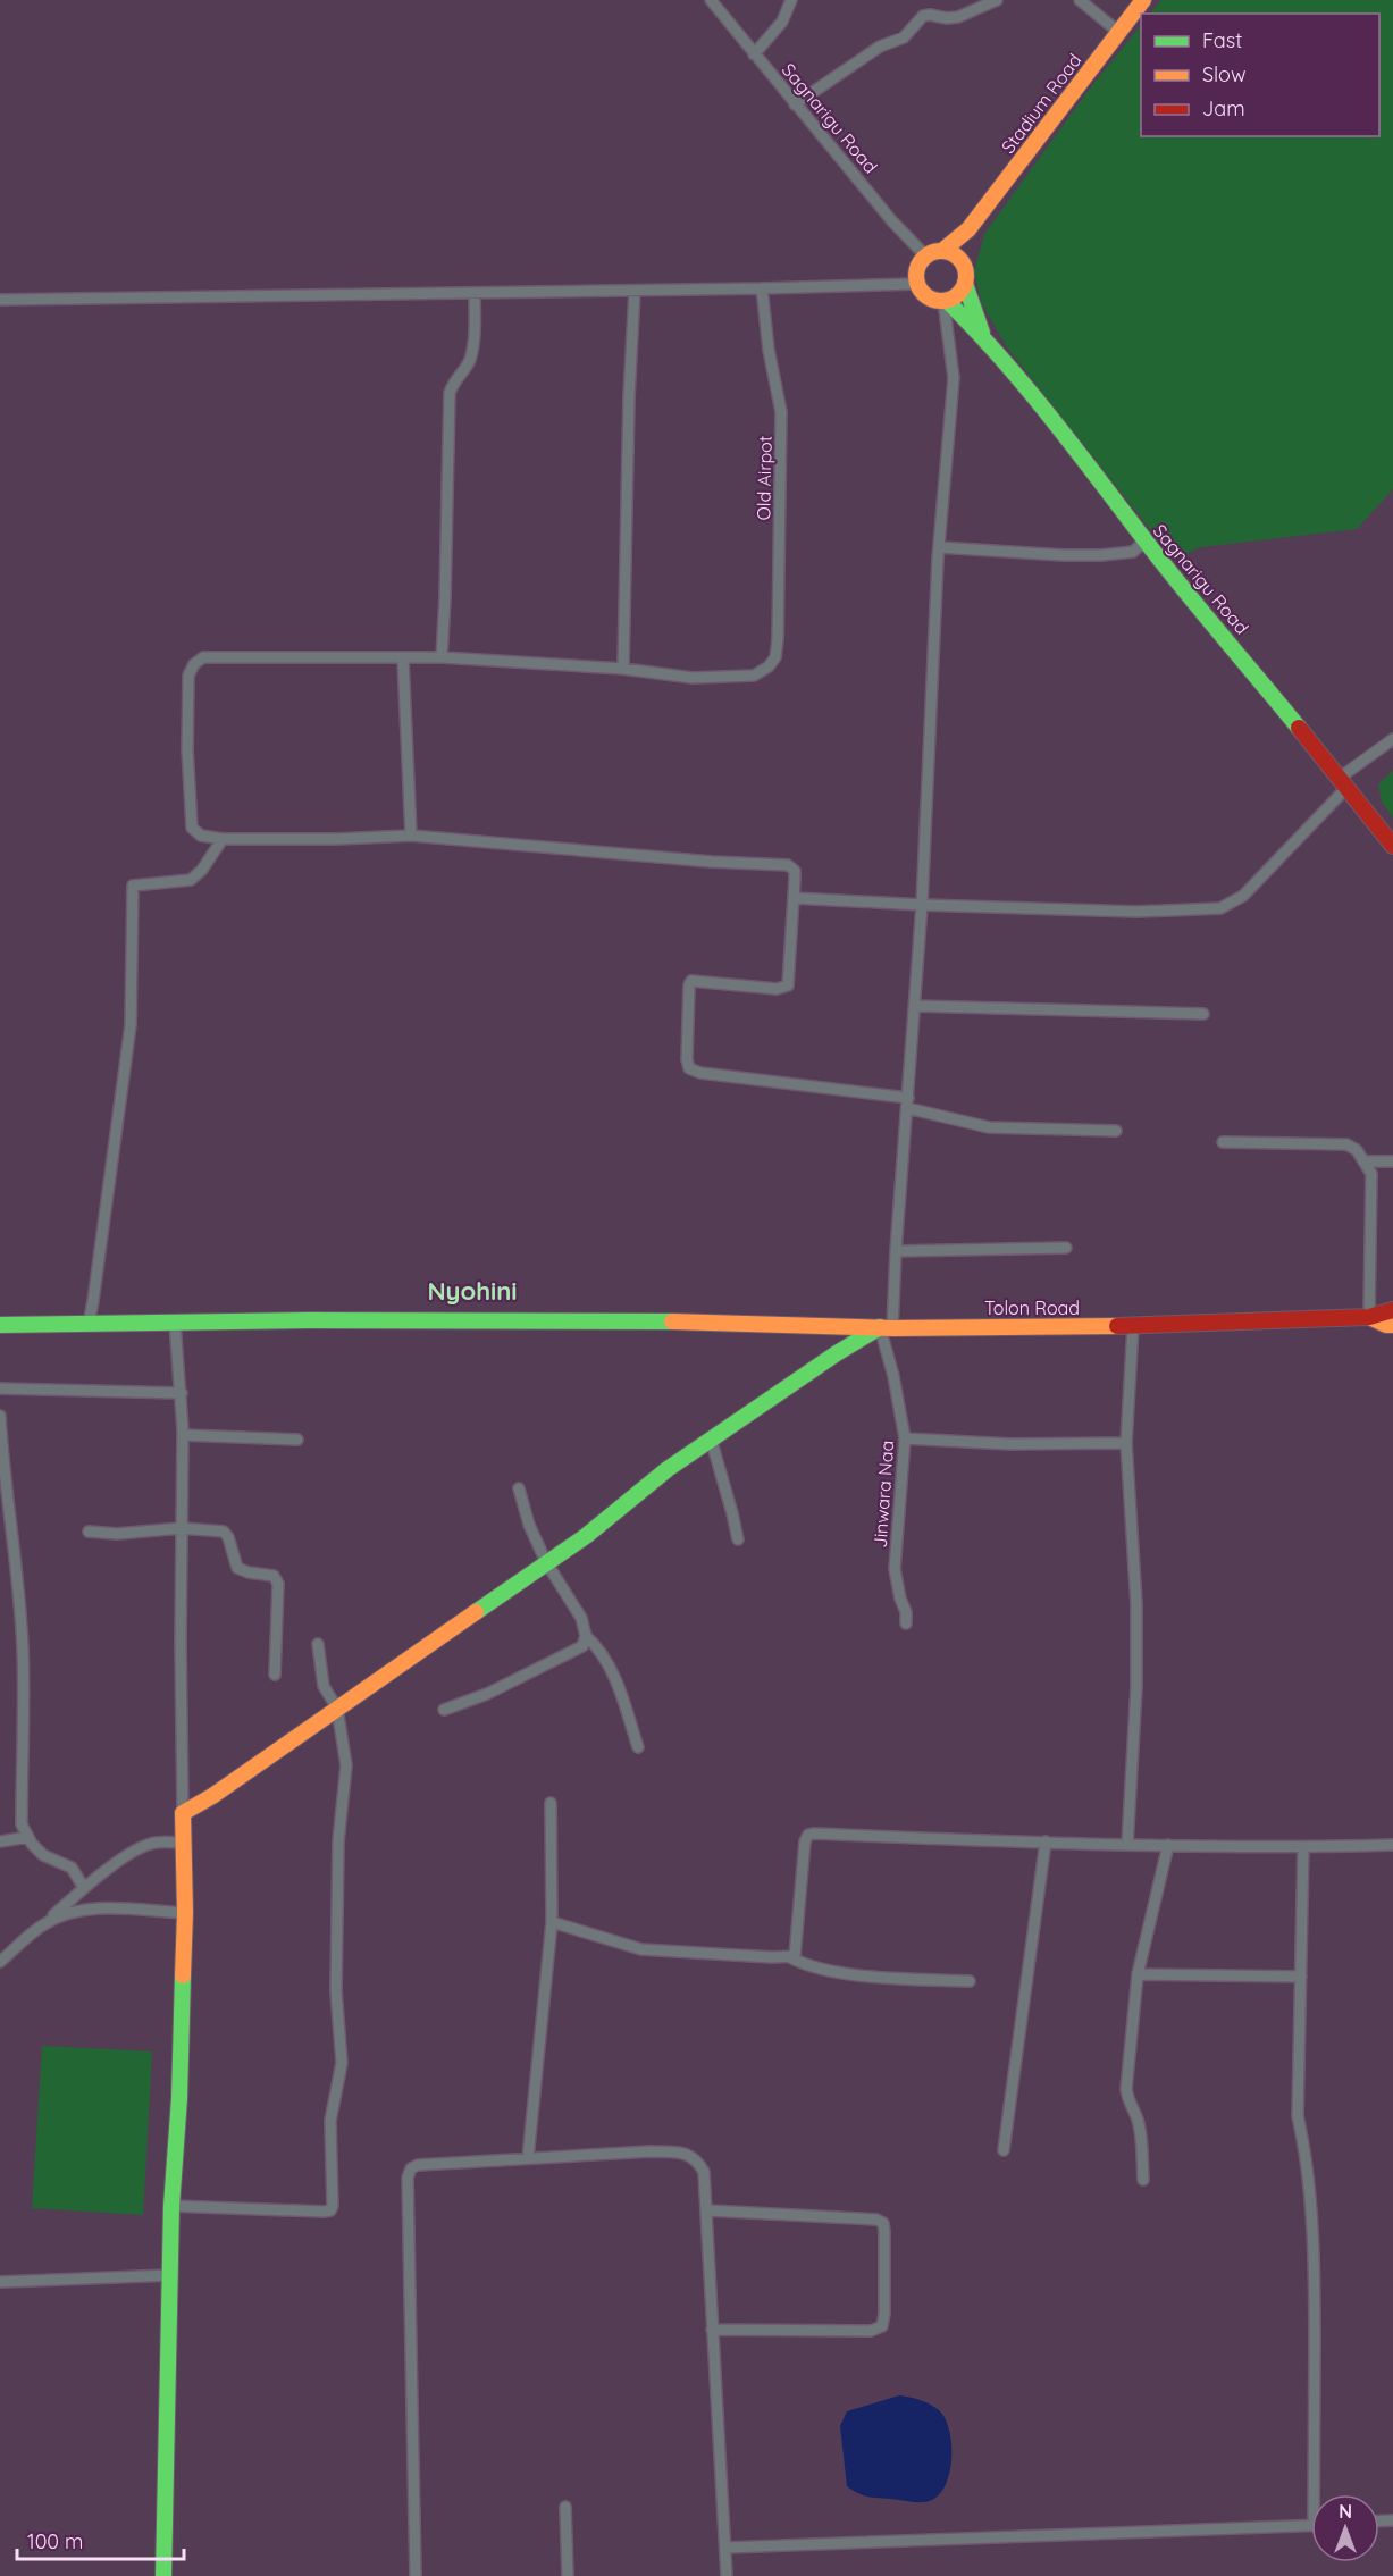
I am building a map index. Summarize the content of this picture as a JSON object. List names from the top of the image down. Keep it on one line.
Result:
{"streets":{"main road":["Stadium Road","Sagnarigu Road","Tolon Road"],"street":["Old Airpot","Jinwara Naa"]},"crossings":[["Stadium Road","Sagnarigu Road"],["Stadium Road","Jinwara Naa"],["Sagnarigu Road","Jinwara Naa"],["Tolon Road","Jinwara Naa"]],"districts":["Nyohini"],"legend":["Fast","Slow","Jam"],"scale_bar":"100 m","north":"top"}
